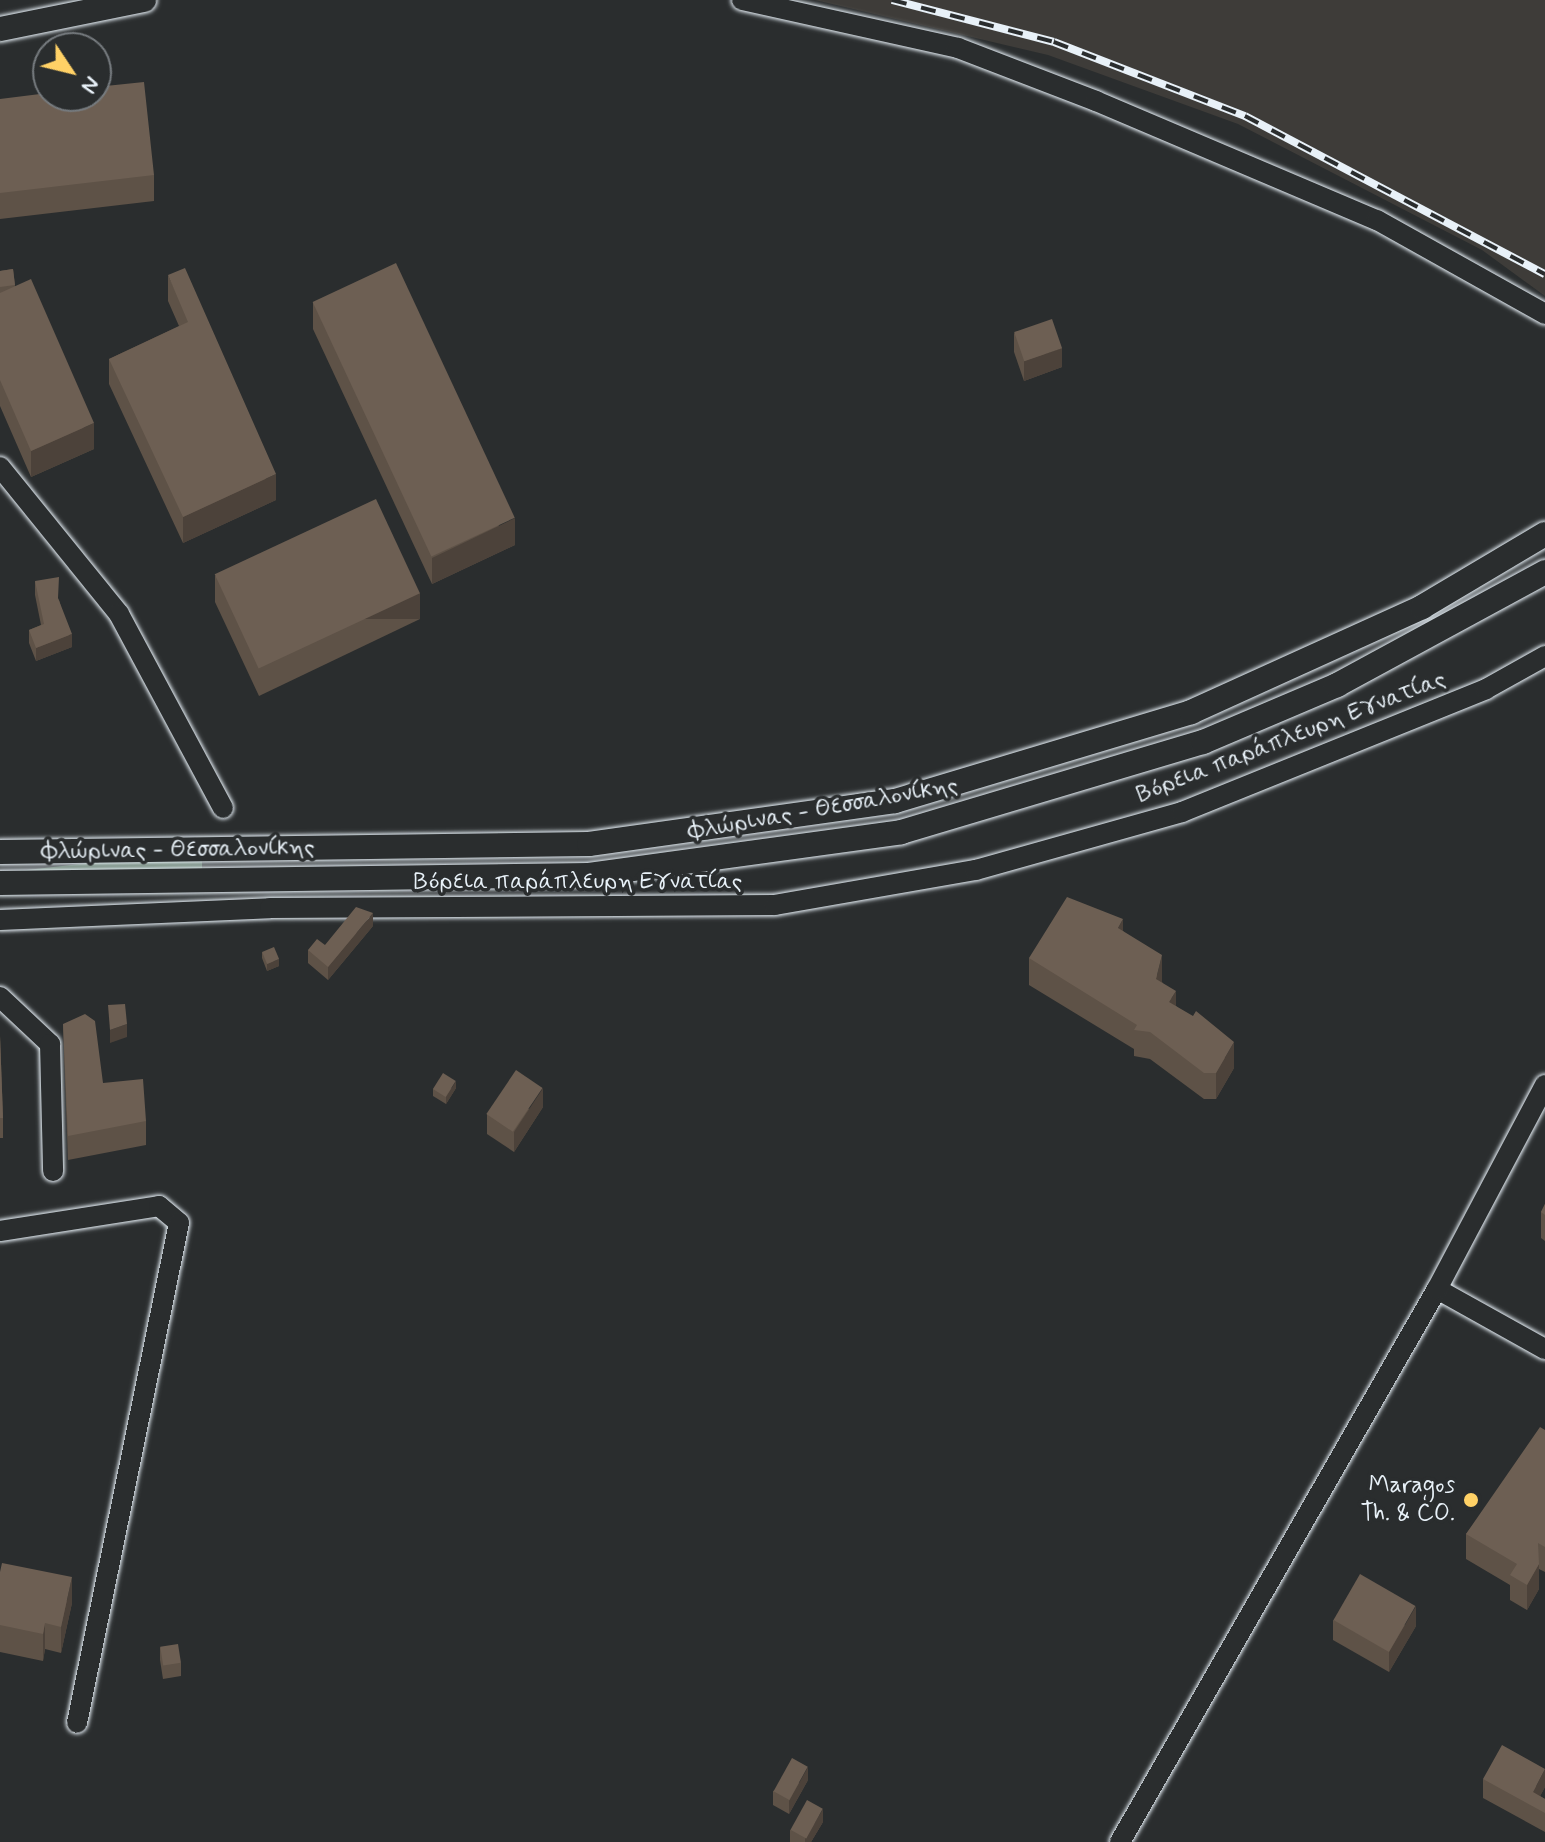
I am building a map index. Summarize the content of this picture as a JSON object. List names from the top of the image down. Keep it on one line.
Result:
{"streets":{"main road":["Φλώρινας - Θεσσαλονίκης"],"street":["Βόρεια παράπλευρη Εγνατίας"]},"places":["Maragos Th. & CO."],"north":"bottom right"}
